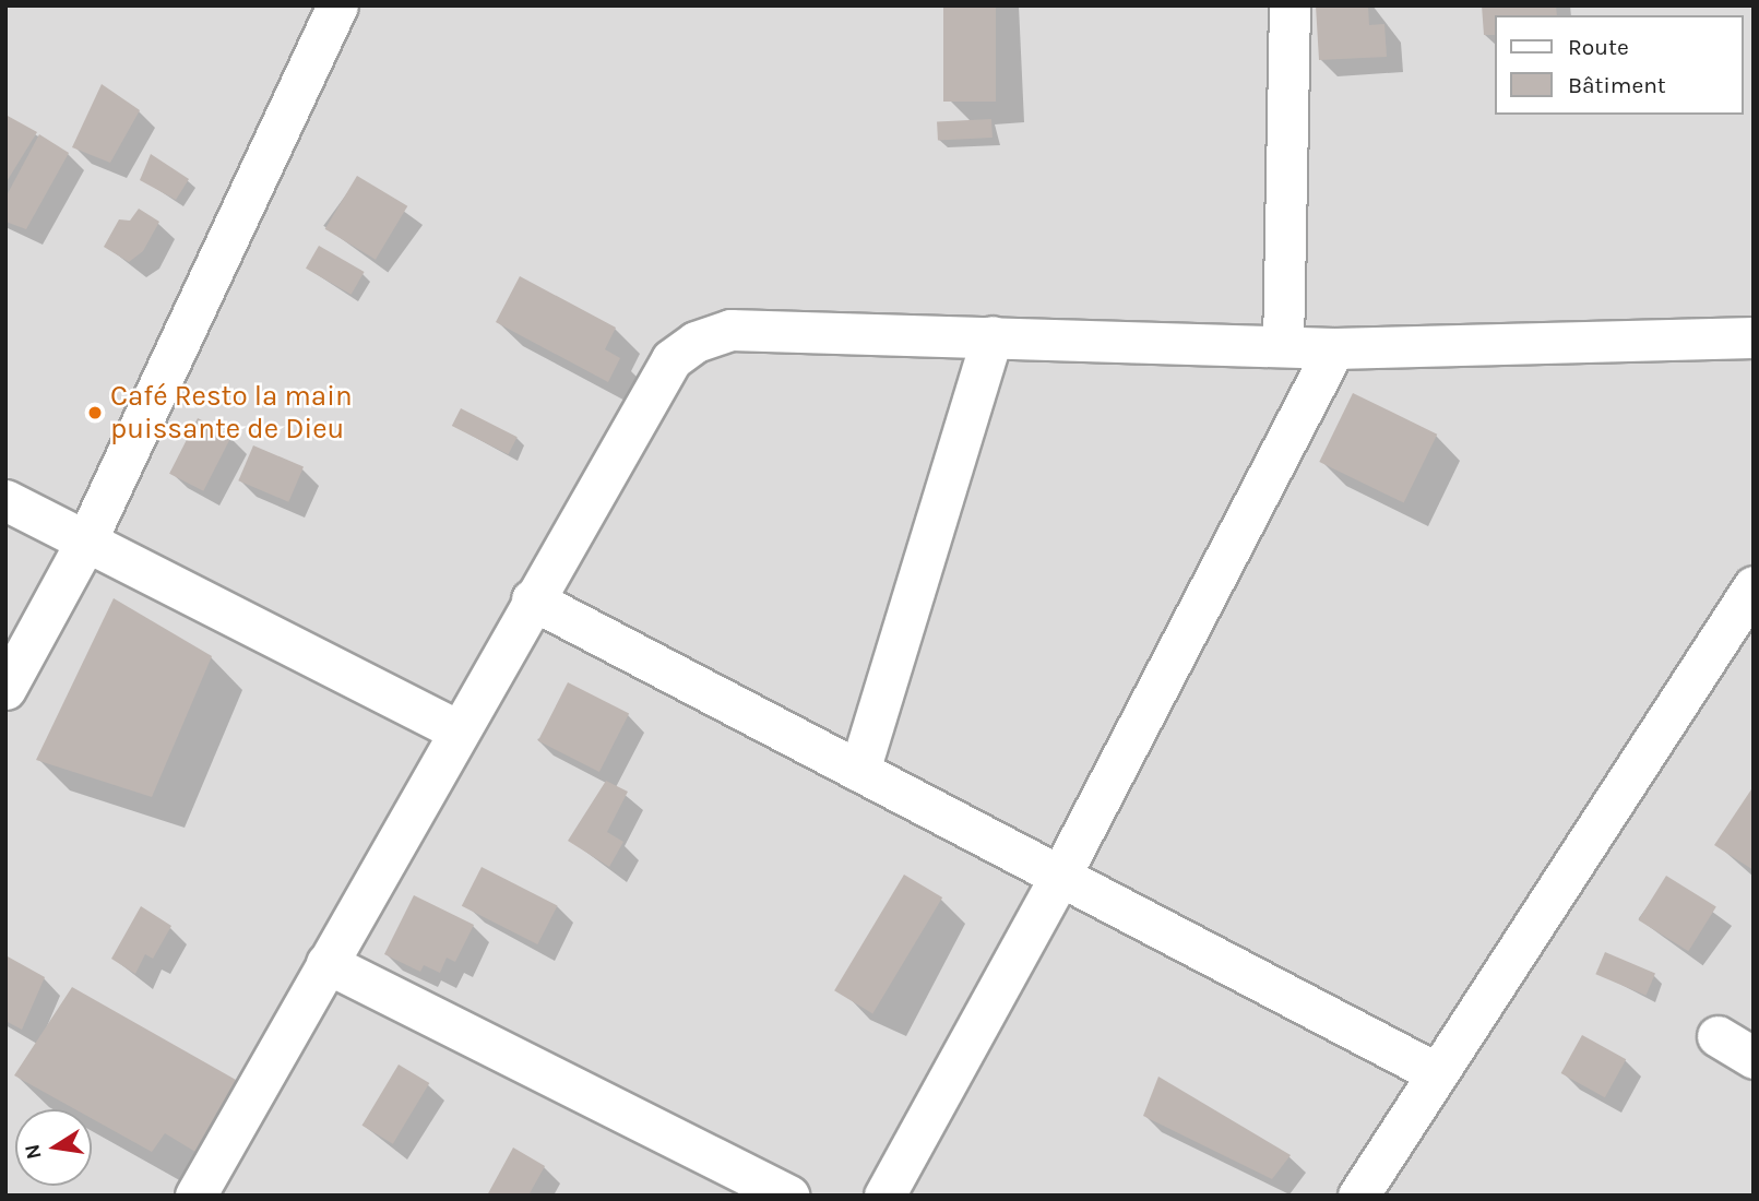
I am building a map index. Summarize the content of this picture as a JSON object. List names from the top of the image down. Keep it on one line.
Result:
{"places":["Café Resto la main puissante de Dieu"],"legend":["Route","Bâtiment"],"north":"left"}
